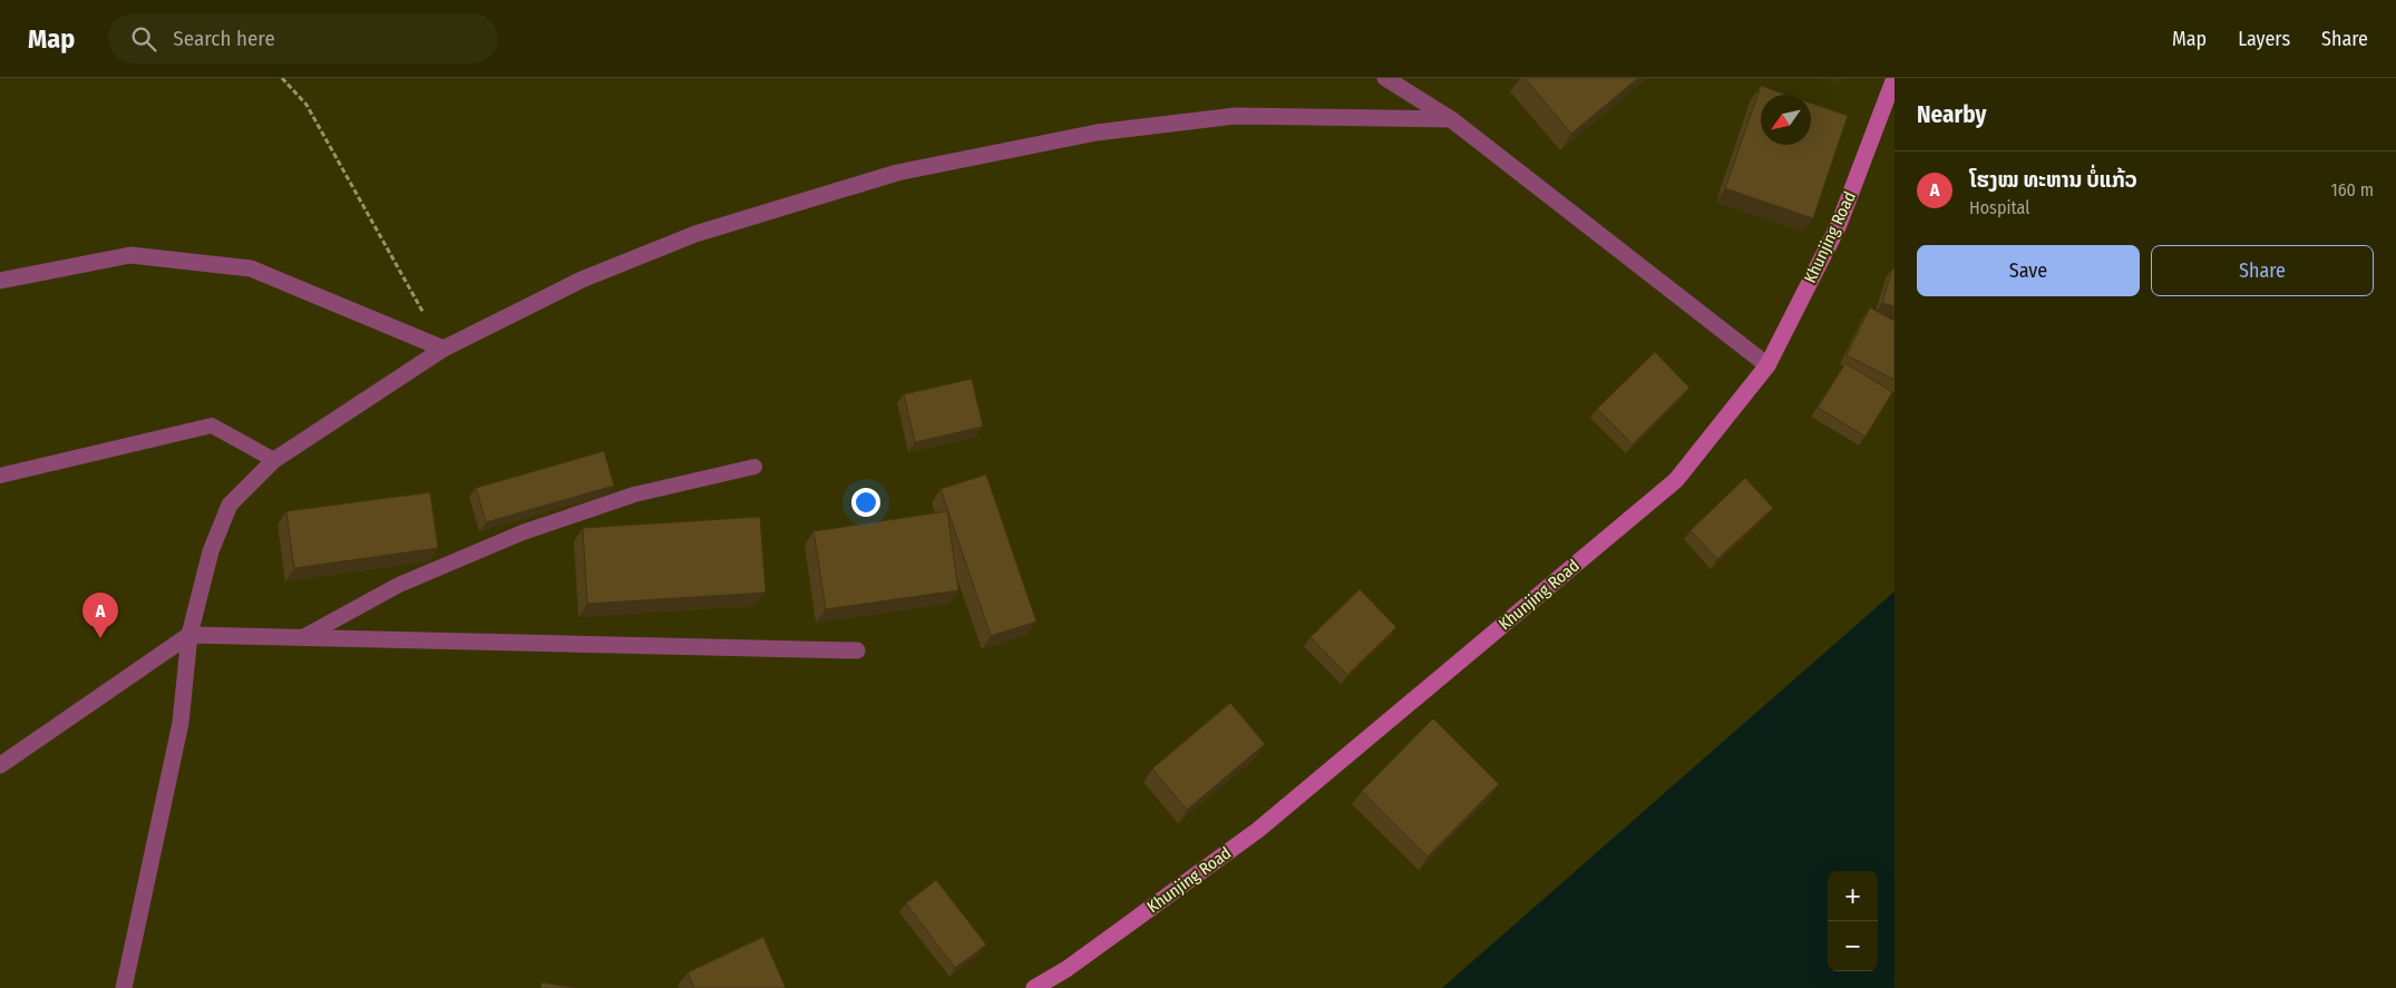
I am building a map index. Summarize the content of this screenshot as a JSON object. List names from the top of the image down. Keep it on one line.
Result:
{"streets":{"main road":["Khunjing Road"]},"north":"bottom left","page":{"header":"Map","search":"Search here","nav":["Map","Layers","Share"],"heading":"Nearby","list":[{"mark":"A","name":"ໂຮງໝ ທະຫານ ບໍ່ແກ້ວ","note":"Hospital","value":"160 m"}],"buttons":["Save","Share"],"pins":"A","map_buttons":["+","−"]}}
